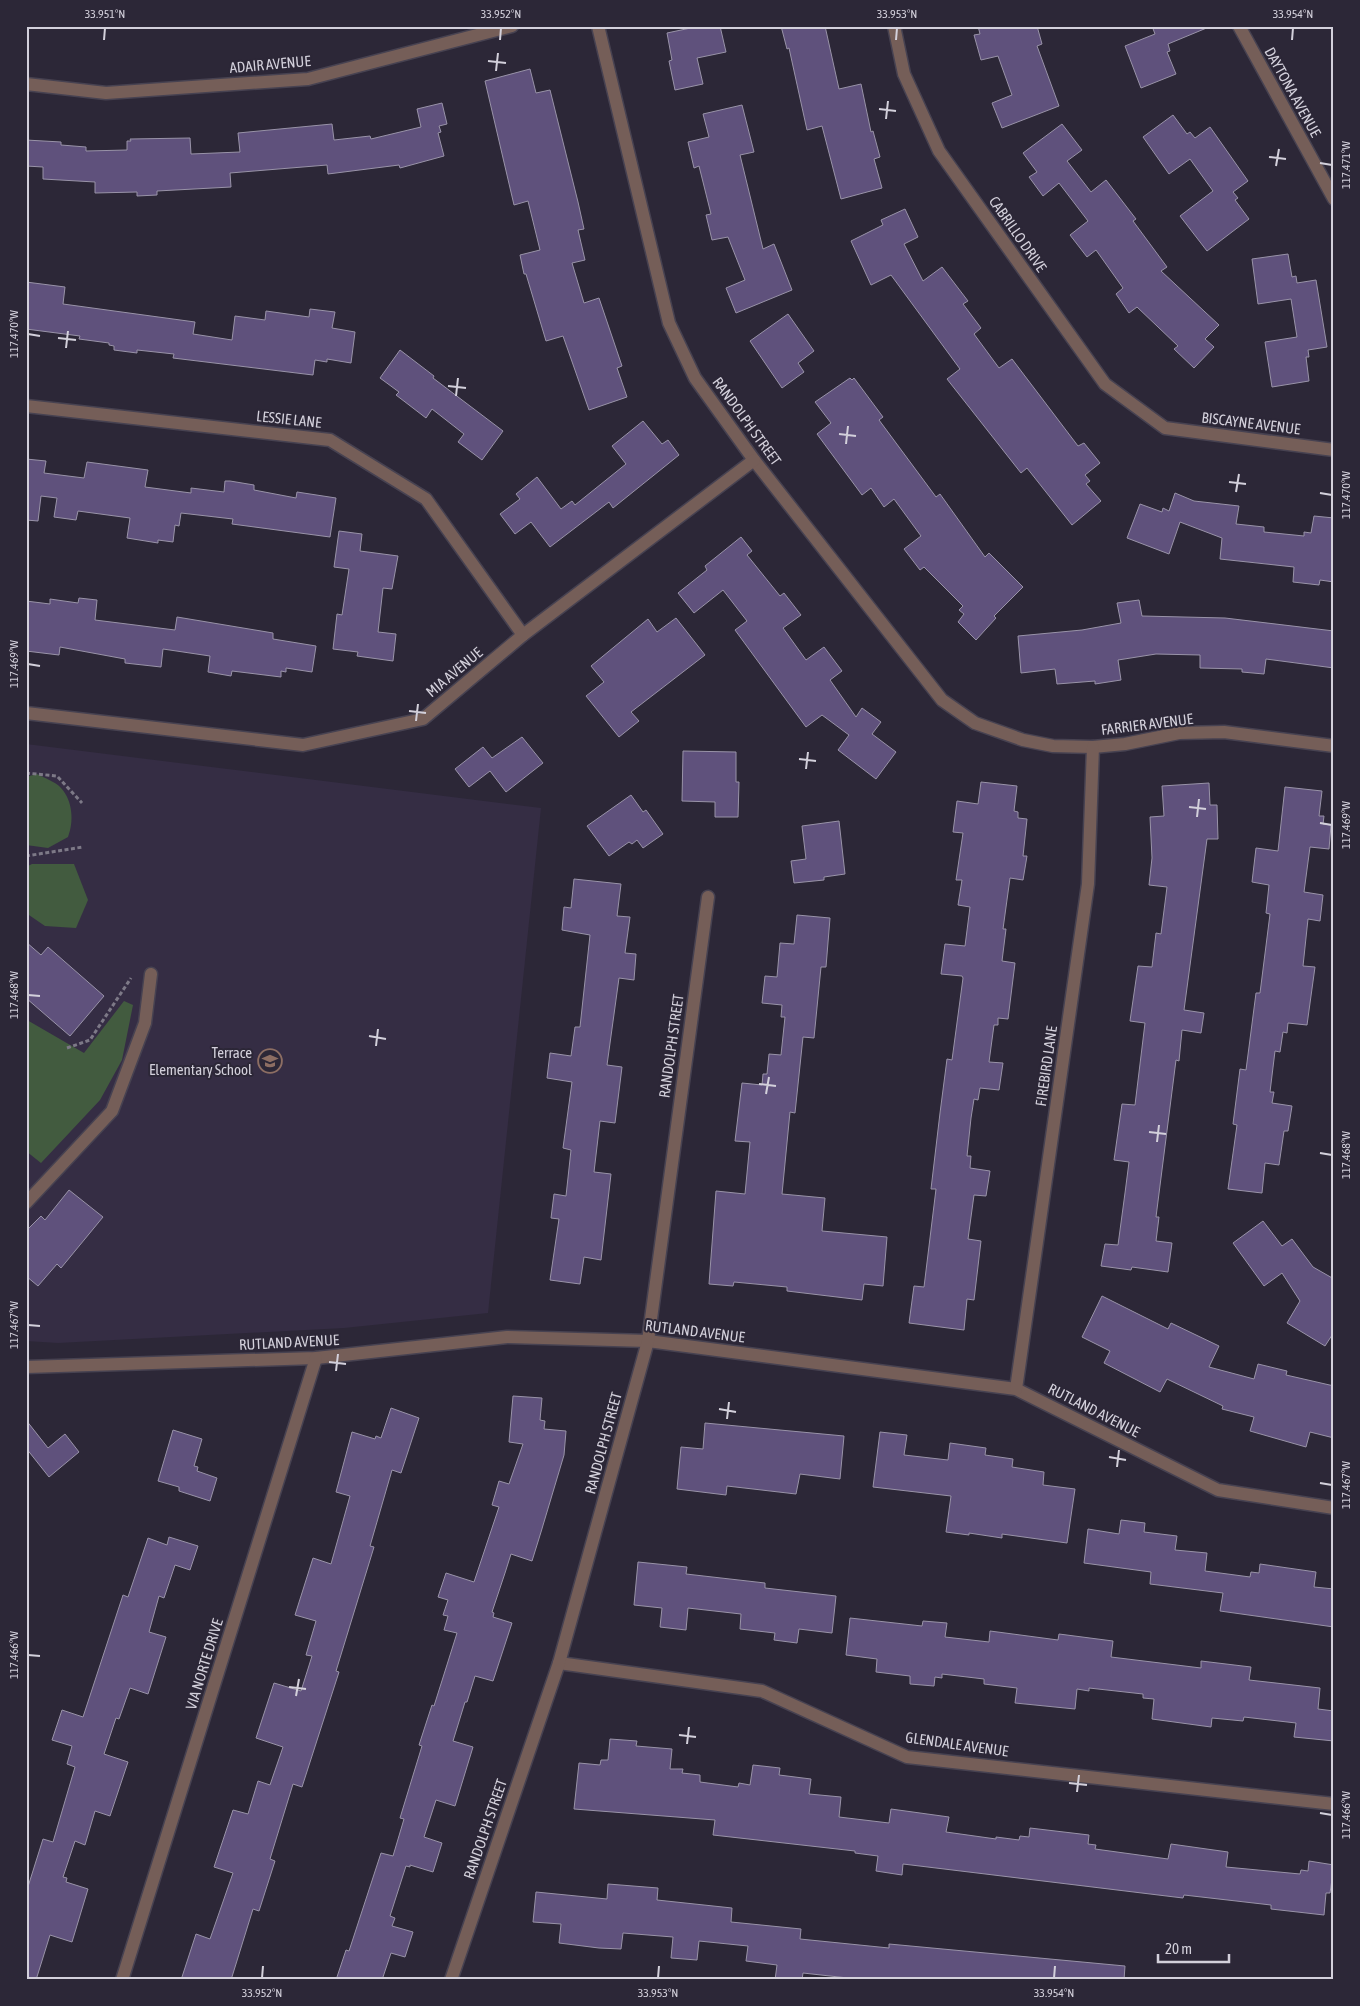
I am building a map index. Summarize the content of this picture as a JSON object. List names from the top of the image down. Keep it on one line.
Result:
{"streets":{"street":["ADAIR AVENUE","DAYTONA AVENUE","CABRILLO DRIVE","LESSIE LANE","RANDOLPH STREET","BISCAYNE AVENUE","MIA AVENUE","FARRIER AVENUE","FIREBIRD LANE","RUTLAND AVENUE","VIA NORTE DRIVE","GLENDALE AVENUE"]},"crossings":[["CABRILLO DRIVE","BISCAYNE AVENUE"],["LESSIE LANE","MIA AVENUE"],["RANDOLPH STREET","MIA AVENUE"],["RANDOLPH STREET","FARRIER AVENUE"],["RANDOLPH STREET","RUTLAND AVENUE"],["RANDOLPH STREET","GLENDALE AVENUE"],["FARRIER AVENUE","FIREBIRD LANE"],["FIREBIRD LANE","RUTLAND AVENUE"],["RUTLAND AVENUE","VIA NORTE DRIVE"]],"places":{"school or university":["Terrace Elementary School"]},"scale_bar":"20 m","coordinates":["33.951°N","33.952°N","33.953°N","33.954°N","117.471°W","117.470°W","117.469°W","117.468°W","117.467°W","117.466°W"]}
